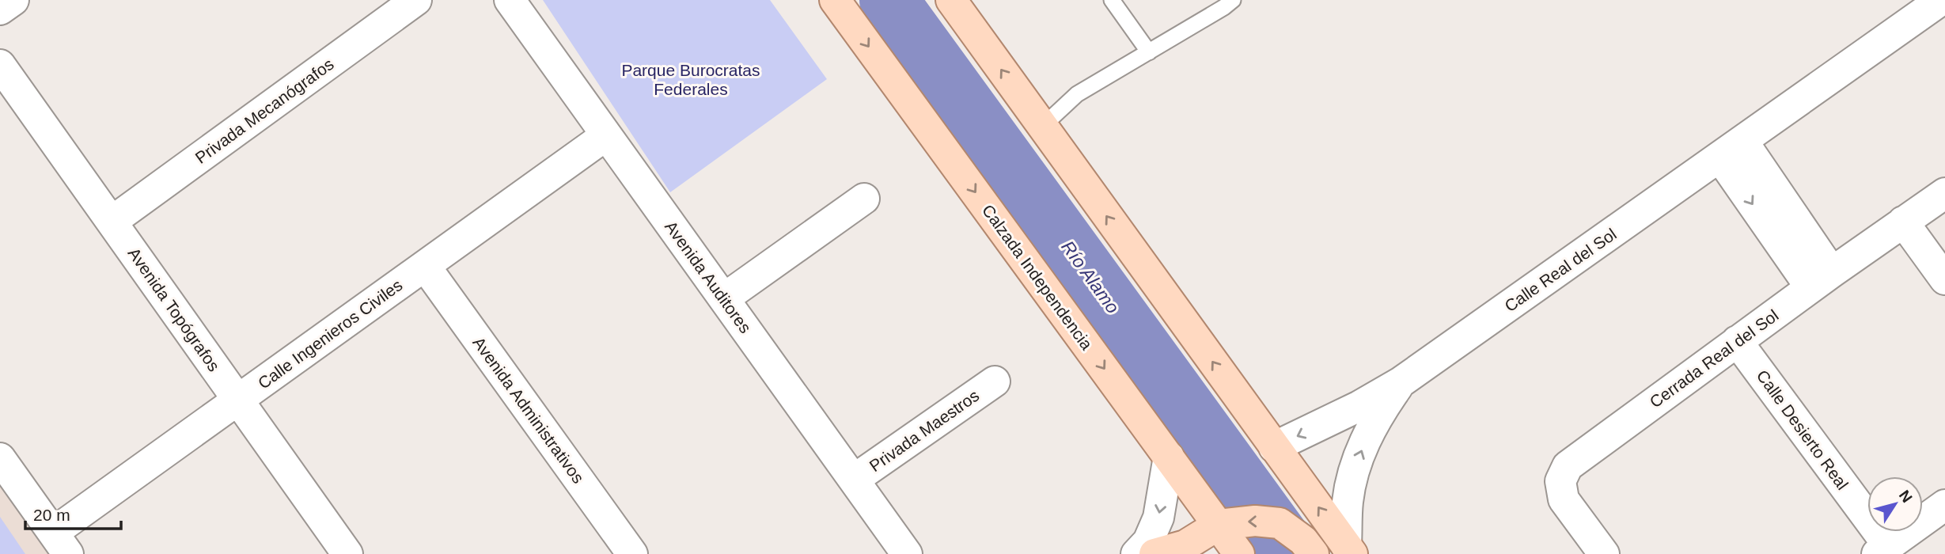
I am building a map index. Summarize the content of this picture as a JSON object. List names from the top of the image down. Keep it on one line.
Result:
{"streets":{"main road":["Calzada Independencia"],"street":["Privada Mecanógrafos","Calle Real del Sol","Avenida Auditores","Avenida Topógrafos","Calle Ingenieros Civiles","Cerrada Real del Sol","Avenida Administrativos","Calle Desierto Real","Privada Maestros"]},"crossings":[["Privada Mecanógrafos","Avenida Topógrafos"],["Avenida Auditores","Calle Ingenieros Civiles"],["Avenida Auditores","Privada Maestros"],["Avenida Topógrafos","Calle Ingenieros Civiles"],["Calle Ingenieros Civiles","Avenida Administrativos"],["Cerrada Real del Sol","Calle Desierto Real"]],"water":["Río Alamo"],"parks":["Parque Burocratas Federales"],"scale_bar":"20 m","north":"top right"}
